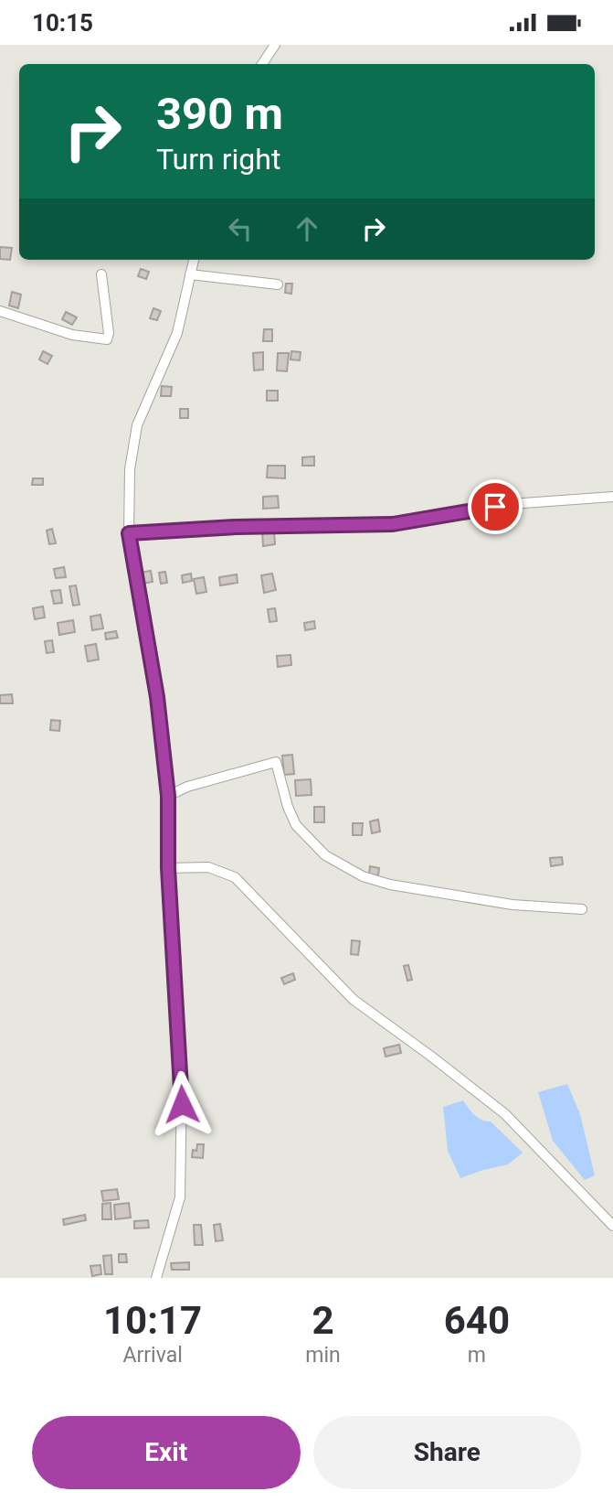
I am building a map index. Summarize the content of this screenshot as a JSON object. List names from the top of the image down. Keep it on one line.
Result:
{"page":{"status":"10:15","turn":["390 m","Turn right"],"eta":["10:17","Arrival","2","min","640","m"],"buttons":["Exit","Share"]}}
